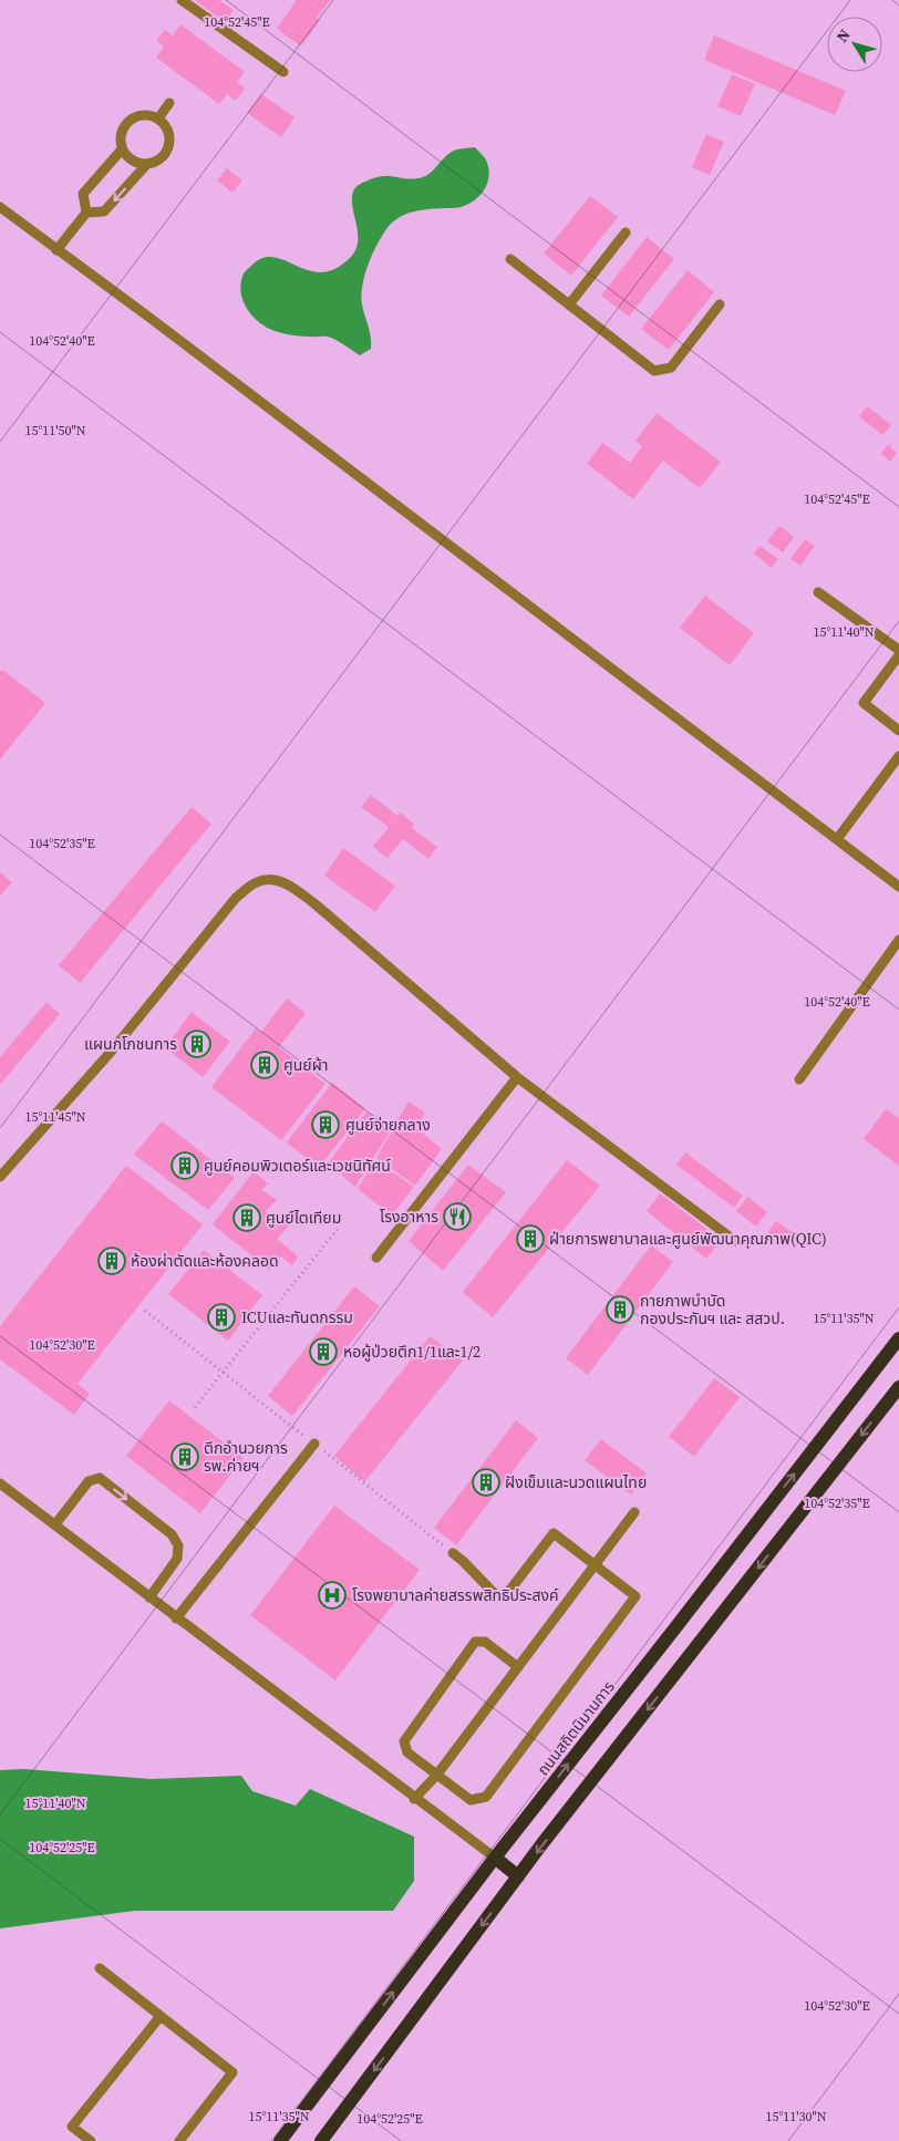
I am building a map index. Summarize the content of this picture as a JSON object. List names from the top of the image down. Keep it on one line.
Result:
{"streets":{"main road":["ถนนสถิตนิมานการ"]},"places":{"building":["แผนกโภชนการ","ศูนย์ผ้า","ศูนย์จ่ายกลาง","ศูนย์คอมพิวเตอร์และเวชนิทัศน์","ศูนย์ไตเทียม","ฝ่ายการพยาบาลและศูนย์พัฒนาคุณภาพ(QIC)","ห้องผ่าตัดและห้องคลอด","กายภาพบำบัด กองประกันฯ และ สสวป.","ICUและทันตกรรม","หอผู้ป่วยตึก1/1และ1/2","ตึกอำนวยการ รพ.ค่ายฯ","ฝังเข็มและนวดแผนไทย"],"restaurant":["โรงอาหาร"],"hospital":["โรงพยาบาลค่ายสรรพสิทธิประสงค์"]},"north":"top left","coordinates":["104°52'45\"E","104°52'40\"E","15°11'50\"N","15°11'40\"N","104°52'35\"E","15°11'45\"N","15°11'35\"N","104°52'30\"E","104°52'25\"E","15°11'30\"N"]}
